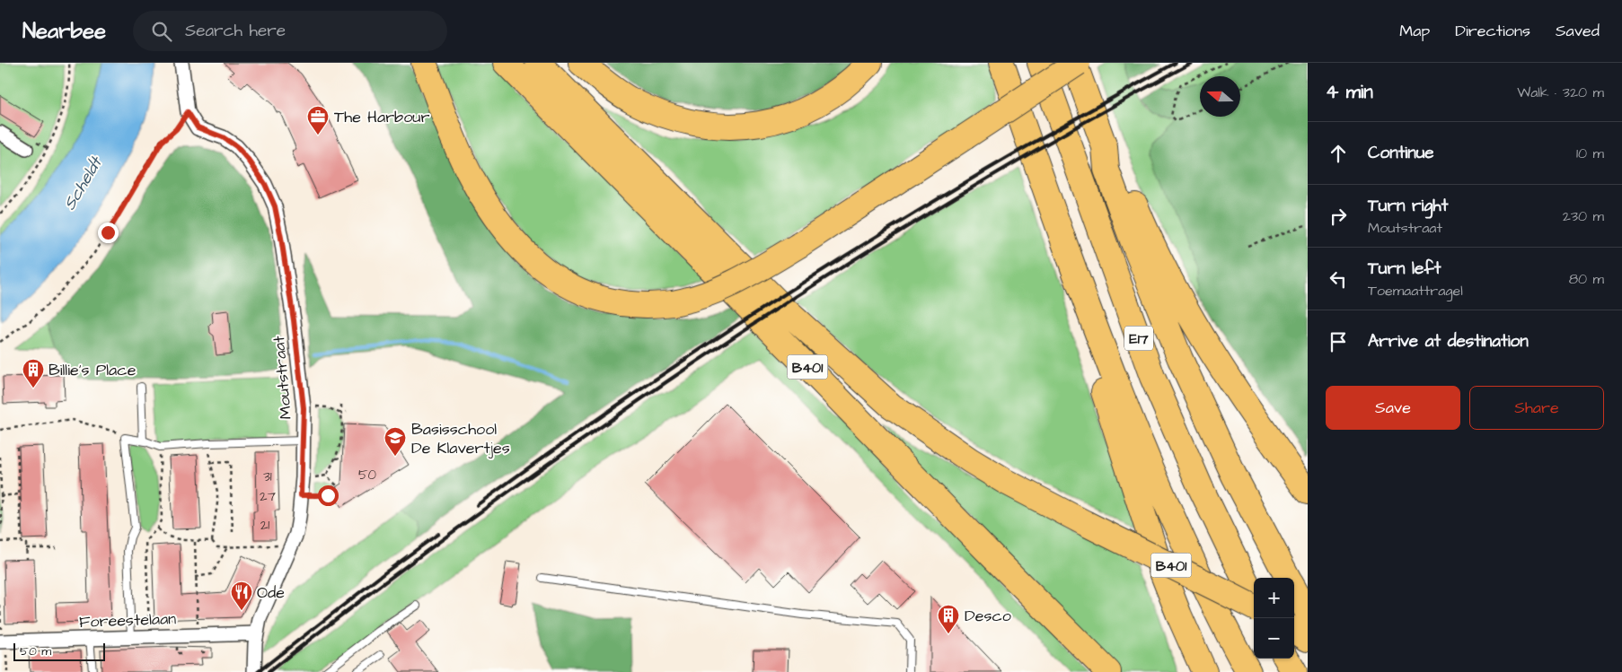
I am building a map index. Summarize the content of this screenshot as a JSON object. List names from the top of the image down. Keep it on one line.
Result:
{"streets":{"highway":["E17","B401"],"street":["Moutstraat","Foreestelaan"]},"crossings":[["Moutstraat","Foreestelaan"]],"water":["Scheldt"],"places":{"office":["The Harbour"],"building":["Billie's Place","Desco"],"school or university":["Basisschool De Klavertjes"],"restaurant":["Ode"]},"house_numbers":["50","31","27","21"],"scale_bar":"50 m","north":"left","page":{"header":"Nearbee","search":"Search here","nav":["Map","Directions","Saved"],"heading":["4 min","Walk · 320 m"],"list":[["Continue","10 m"],["Turn right","Moutstraat","230 m"],["Turn left","Toemaattragel","80 m"],"Arrive at destination"],"buttons":["Save","Share"],"map_buttons":["+","−"],"scale":"50 m"}}
